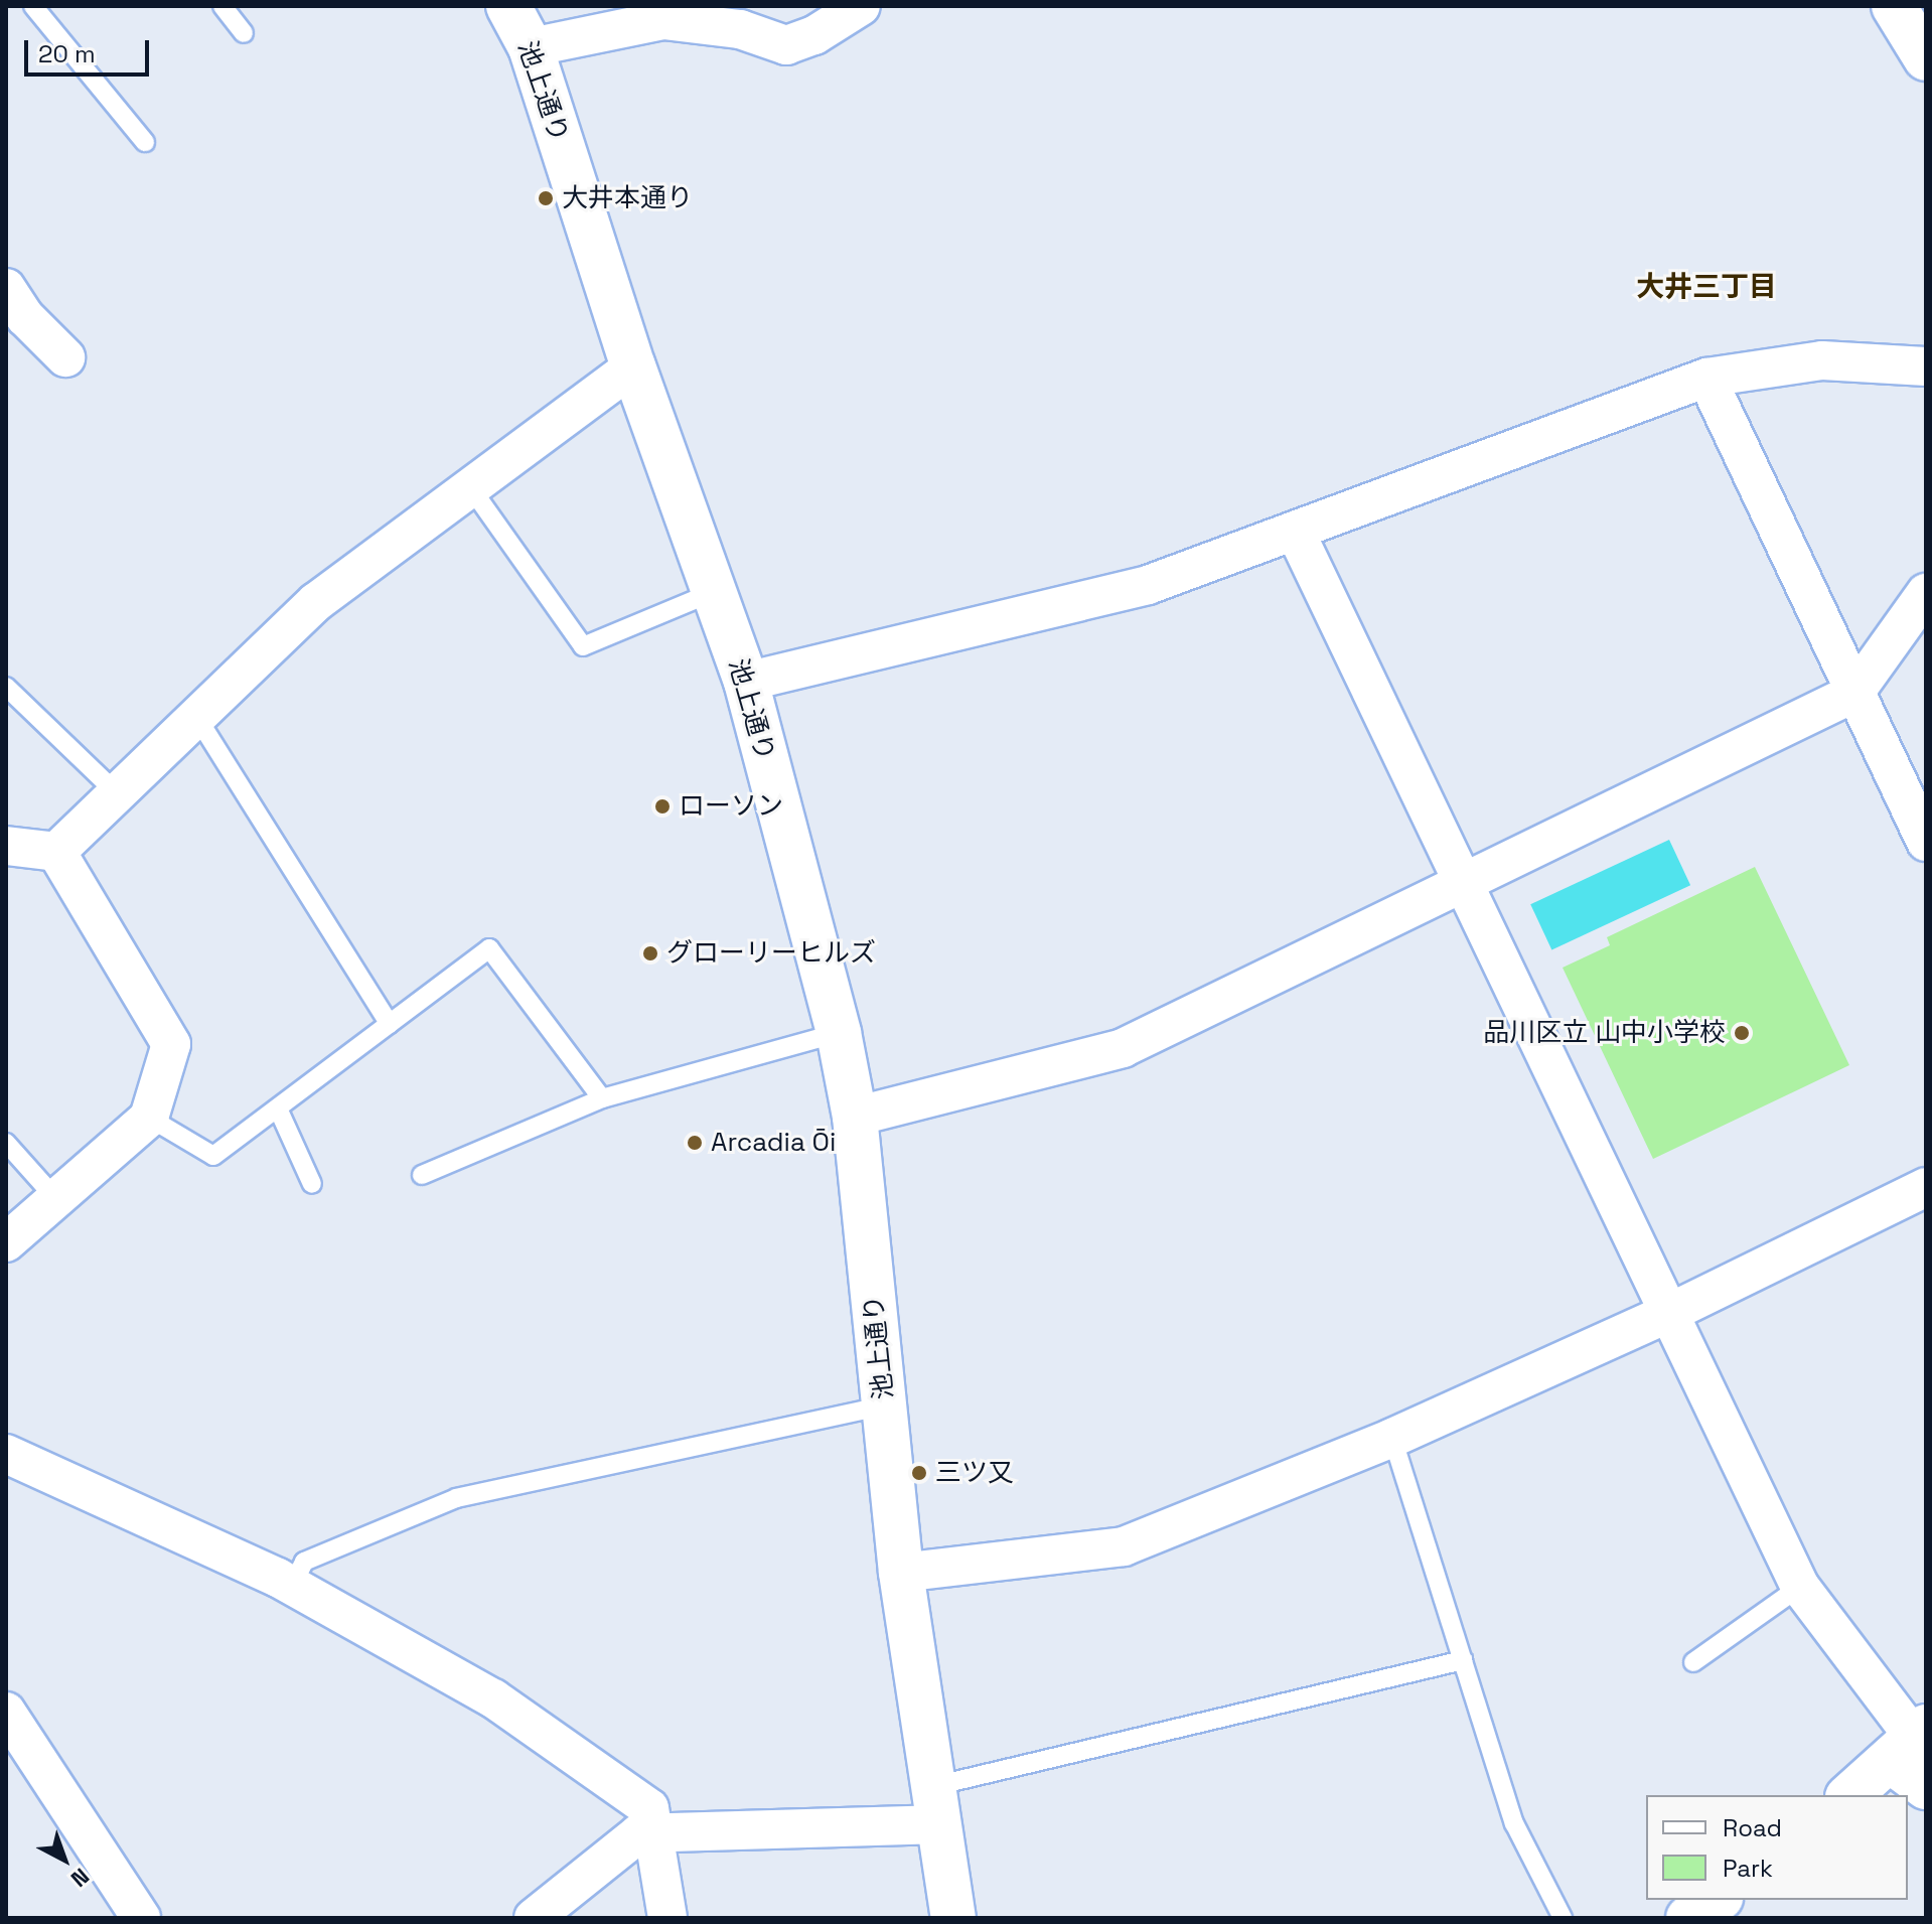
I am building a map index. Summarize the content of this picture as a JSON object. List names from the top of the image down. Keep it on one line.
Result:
{"streets":{"main road":["池上通り"]},"districts":["大井三丁目"],"places":["大井本通り","ローソン","グローリーヒルズ","品川区立 山中小学校","Arcadia Ōi","三ツ又"],"legend":["Road","Park"],"scale_bar":"20 m","north":"bottom right"}
